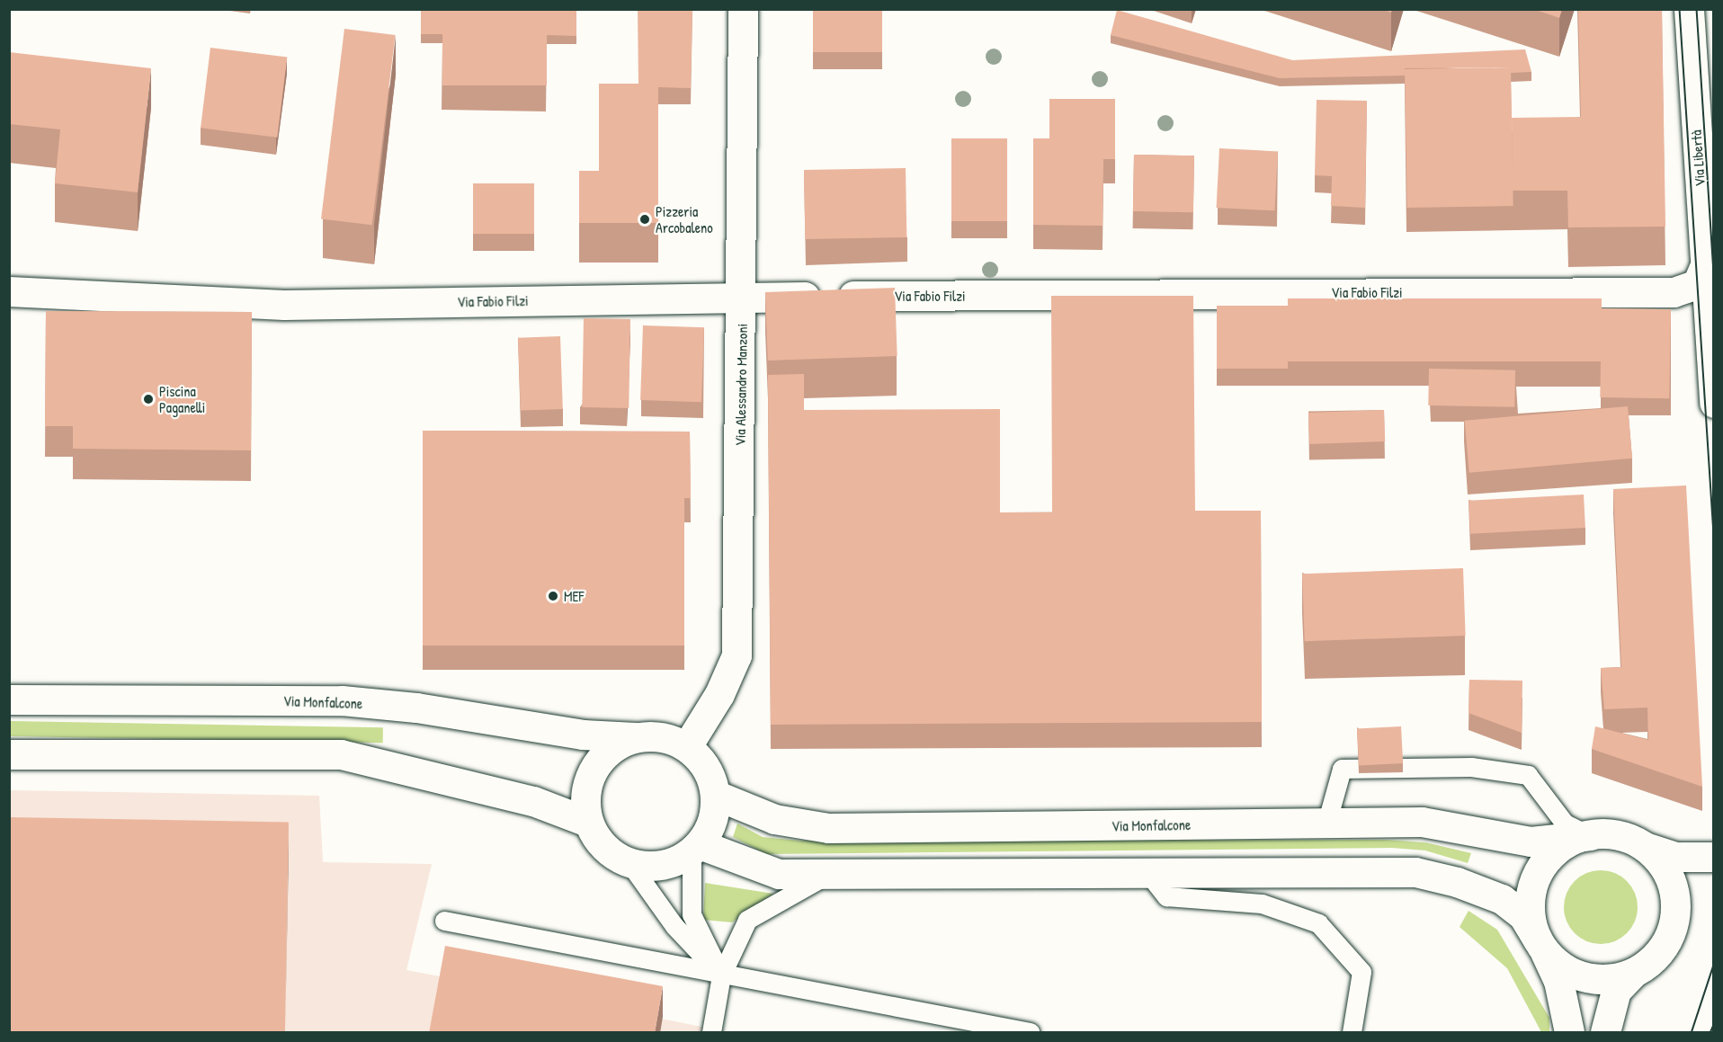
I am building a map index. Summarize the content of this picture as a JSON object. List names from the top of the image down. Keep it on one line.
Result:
{"streets":{"street":["Via Libertà","Via Fabio Filzi","Via Alessandro Manzoni","Via Monfalcone"]},"crossings":[["Via Libertà","Via Fabio Filzi"],["Via Fabio Filzi","Via Alessandro Manzoni"],["Via Alessandro Manzoni","Via Monfalcone"]],"places":["Pizzeria Arcobaleno","Piscina Paganelli","MEF"]}
